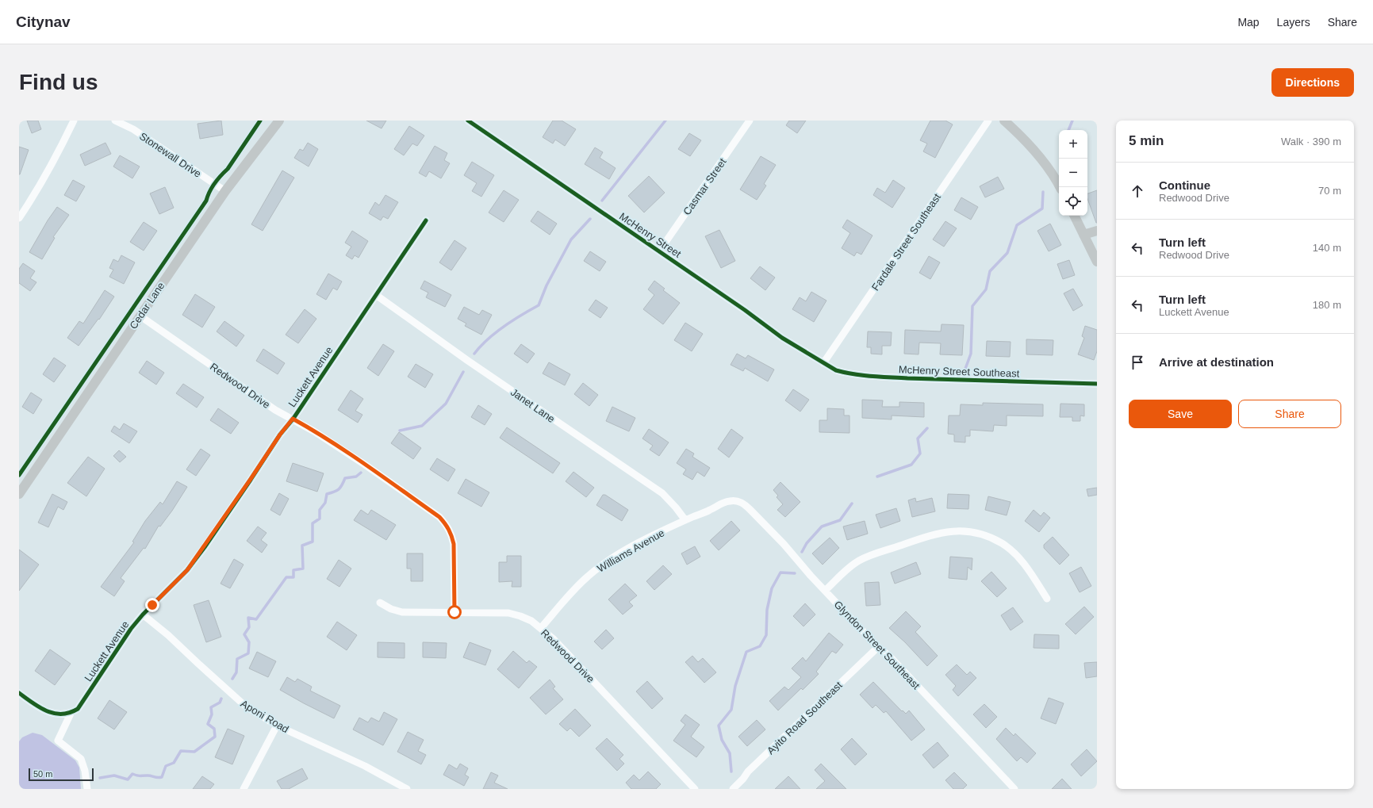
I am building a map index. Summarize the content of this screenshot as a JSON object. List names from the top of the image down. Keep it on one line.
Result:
{"streets":{"main road":["Cedar Lane"],"street":["Stonewall Drive","Casmar Street","McHenry Street","Fardale Street Southeast","McHenry Street Southeast","Luckett Avenue","Redwood Drive","Janet Lane","Williams Avenue","Glyndon Street Southeast","Aponi Road","Ayito Road Southeast"]},"crossings":[["Stonewall Drive","Cedar Lane"],["Casmar Street","McHenry Street"],["McHenry Street","Fardale Street Southeast"],["McHenry Street","McHenry Street Southeast"],["Fardale Street Southeast","McHenry Street Southeast"],["Cedar Lane","Redwood Drive"],["Luckett Avenue","Redwood Drive"],["Luckett Avenue","Janet Lane"],["Luckett Avenue","Aponi Road"],["Redwood Drive","Williams Avenue"],["Janet Lane","Williams Avenue"],["Williams Avenue","Glyndon Street Southeast"],["Glyndon Street Southeast","Ayito Road Southeast"]],"scale_bar":"50 m","page":{"header":"Citynav","nav":["Map","Layers","Share"],"buttons":["Directions",["Save","Share"]],"title":"Find us","heading":["5 min","Walk · 390 m"],"map_buttons":["+","−"],"list":[["Continue","Redwood Drive","70 m"],["Turn left","Redwood Drive","140 m"],["Turn left","Luckett Avenue","180 m"],"Arrive at destination"],"scale":"50 m"}}
